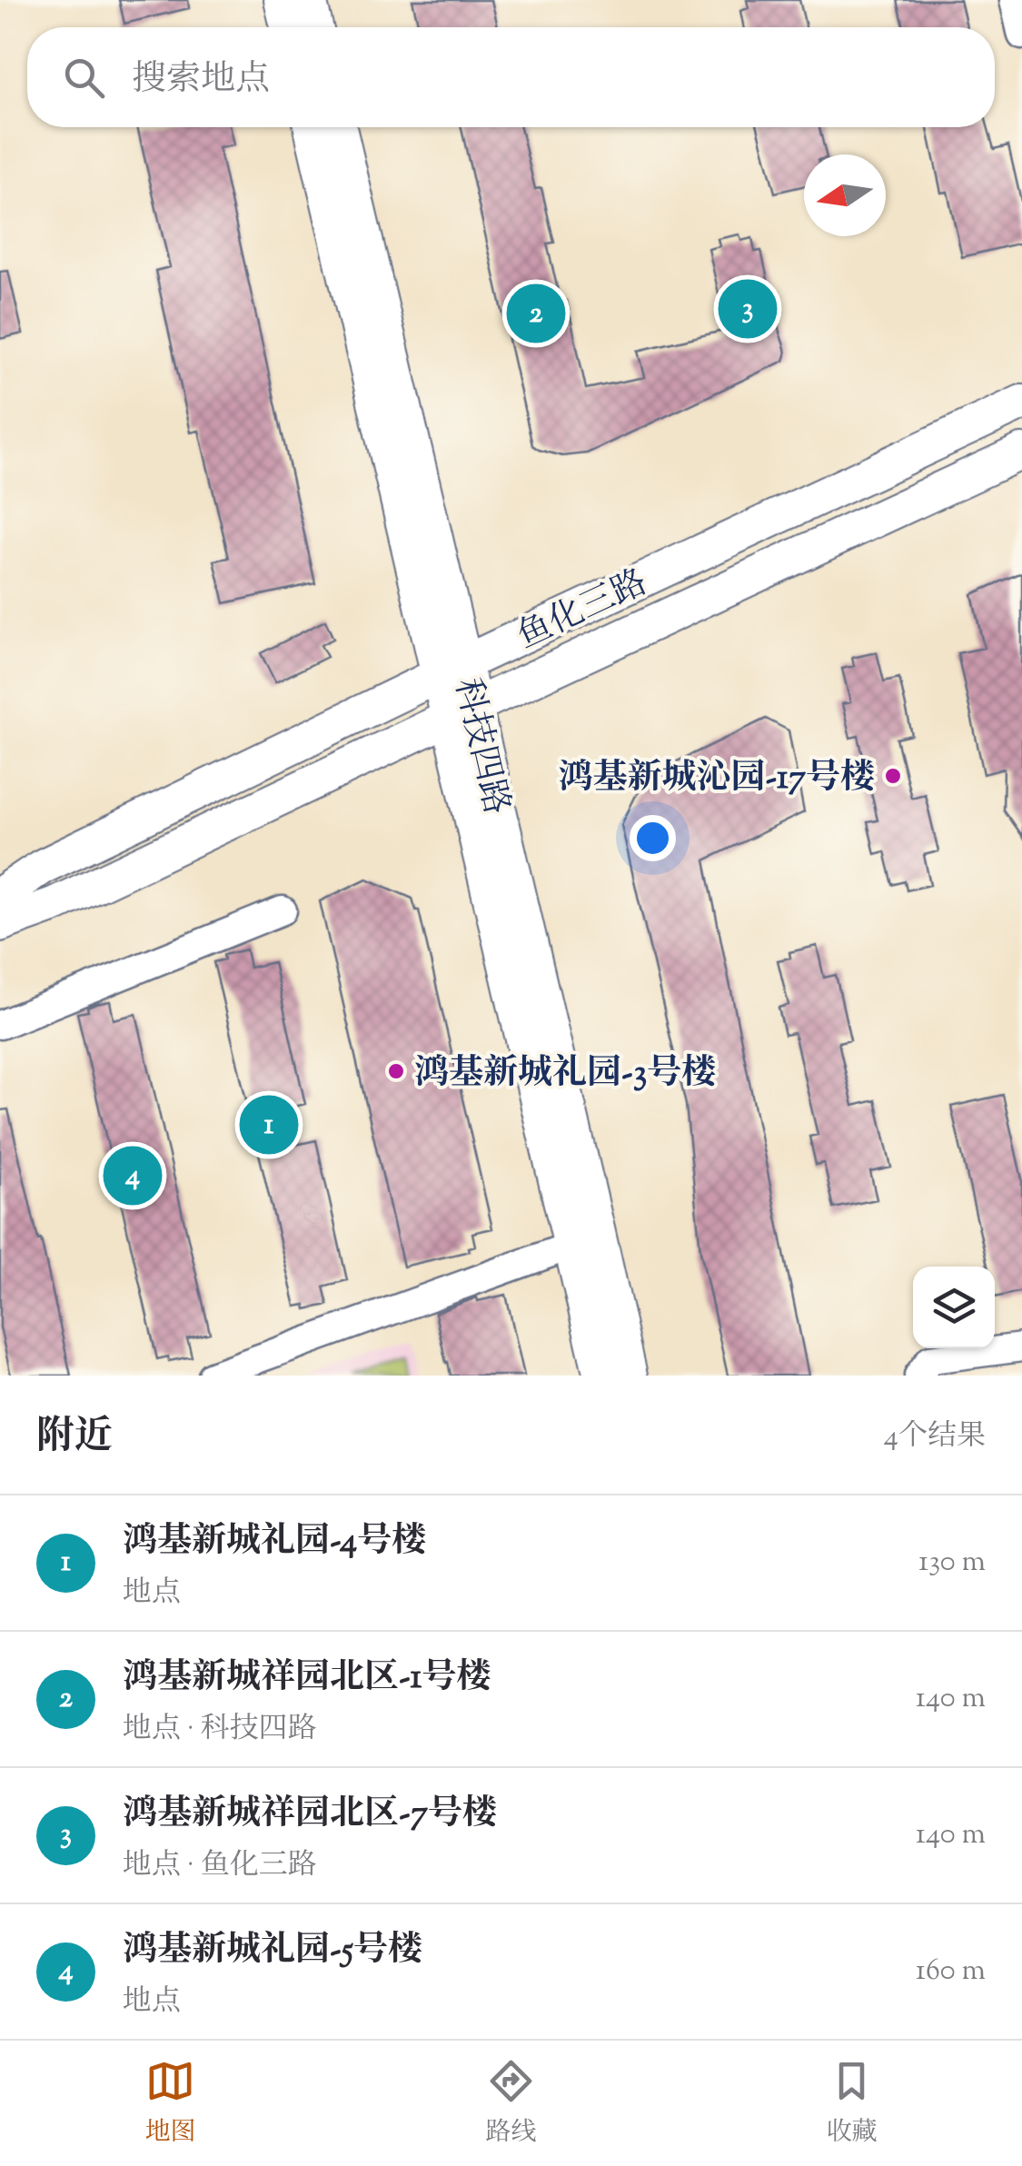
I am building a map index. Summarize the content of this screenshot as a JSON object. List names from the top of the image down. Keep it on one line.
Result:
{"streets":{"street":["鱼化三路","科技四路"]},"crossings":[["鱼化三路","科技四路"]],"places":["鸿基新城沁园-17号楼","鸿基新城礼园-3号楼"],"north":"left","page":{"search":"搜索地点","pins":["3","2","1","4"],"heading":["附近","4个结果"],"list":[{"mark":"1","name":"鸿基新城礼园-4号楼","note":"地点","value":"130 m"},{"mark":"2","name":"鸿基新城祥园北区-1号楼","note":"地点 · 科技四路","value":"140 m"},{"mark":"3","name":"鸿基新城祥园北区-7号楼","note":"地点 · 鱼化三路","value":"140 m"},{"mark":"4","name":"鸿基新城礼园-5号楼","note":"地点","value":"160 m"}],"nav":["地图","路线","收藏"]}}
